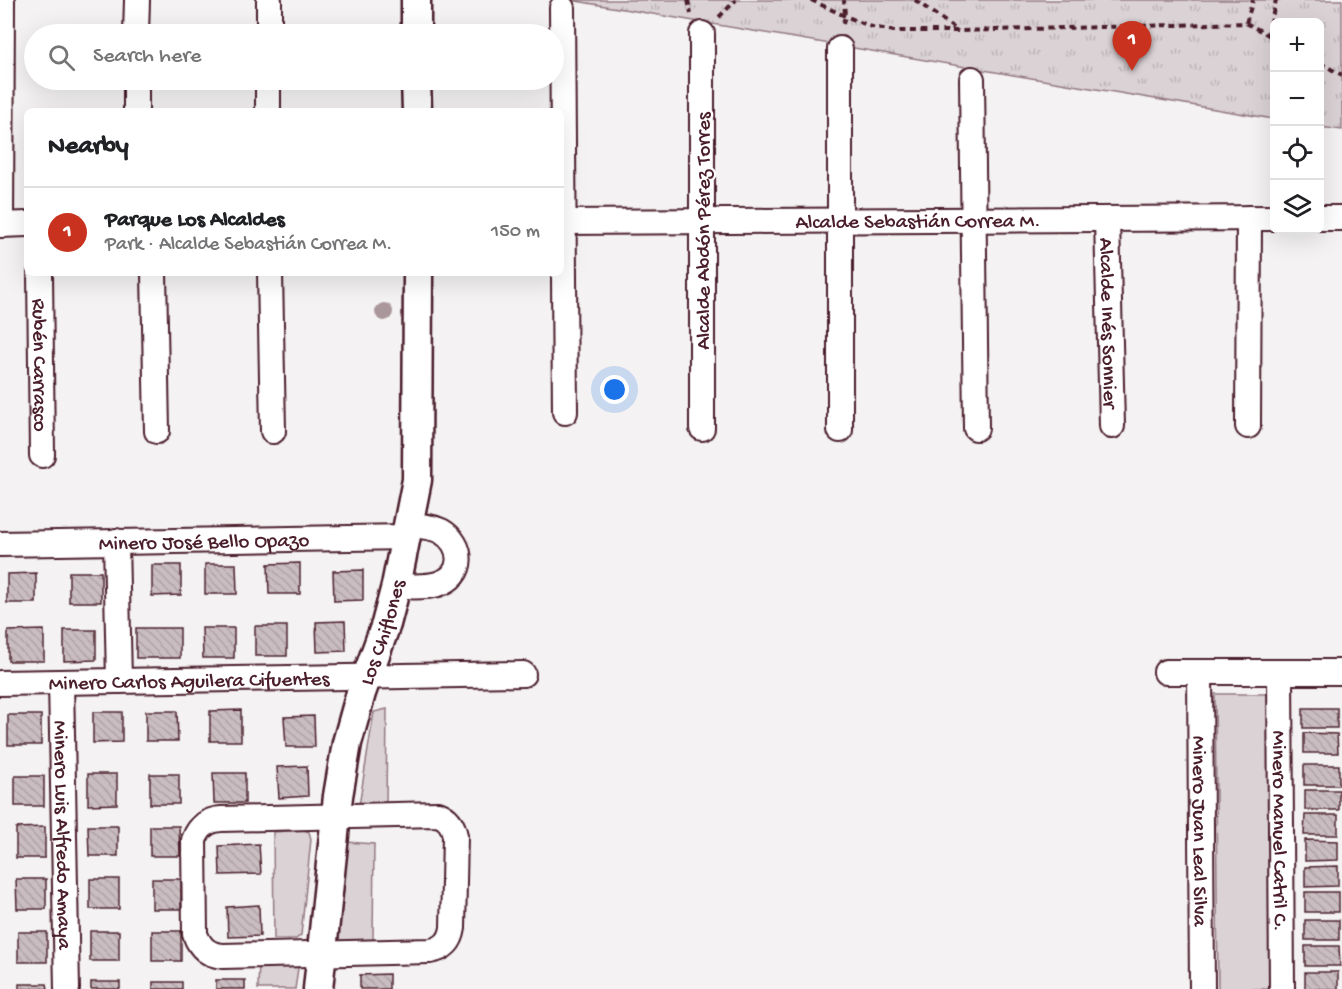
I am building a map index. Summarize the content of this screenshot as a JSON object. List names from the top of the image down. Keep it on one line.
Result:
{"streets":{"street":["Alcalde Sebastián Correa M.","Alcalde Abdón Pérez Torres","Alcalde Inés Sonnier","Rubén Carrasco","Minero José Bello Opazo","Los Chiflones","Minero Carlos Aguilera Cifuentes","Minero Juan Leal Silva","Minero Manuel Catril C.","Minero Luis Alfredo Amaya"]},"crossings":[["Alcalde Sebastián Correa M.","Alcalde Abdón Pérez Torres"],["Alcalde Sebastián Correa M.","Alcalde Inés Sonnier"],["Minero José Bello Opazo","Los Chiflones"],["Los Chiflones","Minero Carlos Aguilera Cifuentes"],["Minero Carlos Aguilera Cifuentes","Minero Luis Alfredo Amaya"]],"page":{"map_buttons":["+","−"],"pins":"1","search":"Search here","heading":"Nearby","list":[{"mark":"1","name":"Parque Los Alcaldes","note":"Park · Alcalde Sebastián Correa M.","value":"150 m"}]}}
